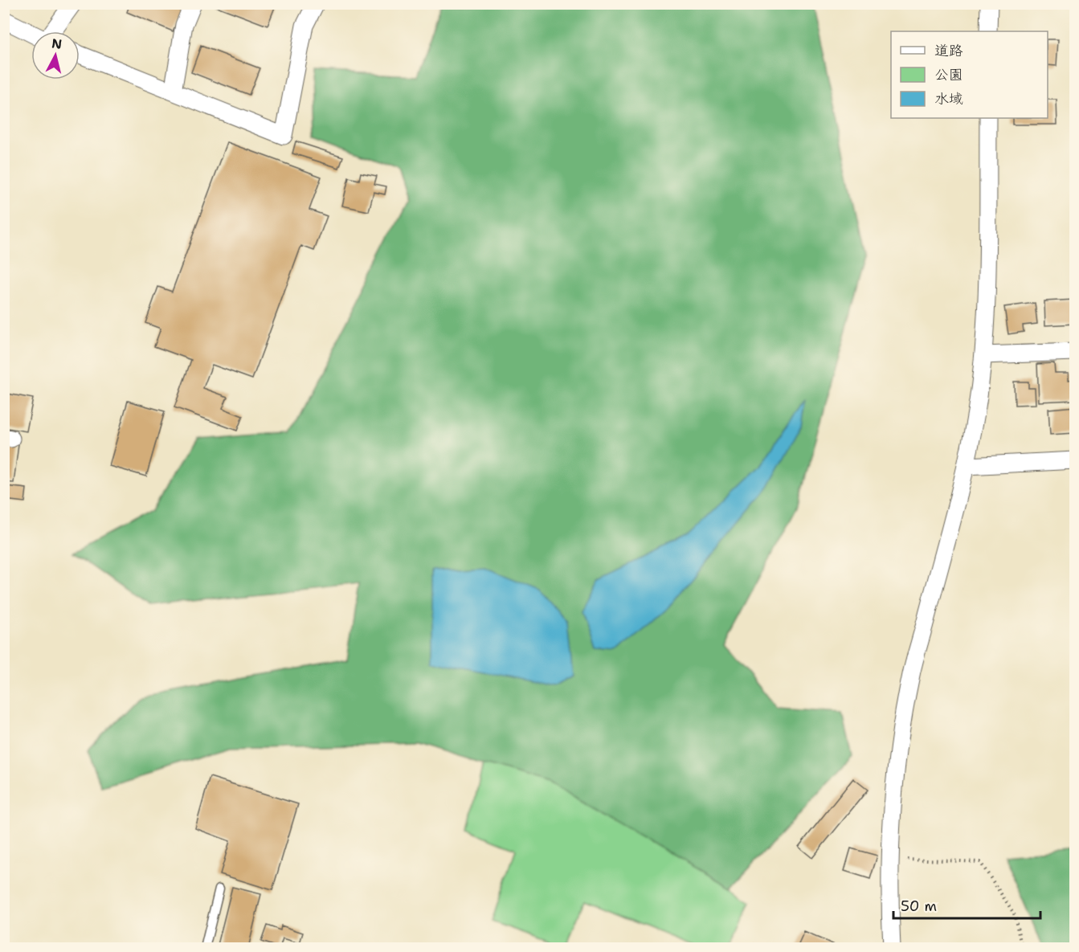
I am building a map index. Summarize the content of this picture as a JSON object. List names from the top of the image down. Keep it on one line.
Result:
{"legend":["道路","公園","水域"],"scale_bar":"50 m","north":"top"}
